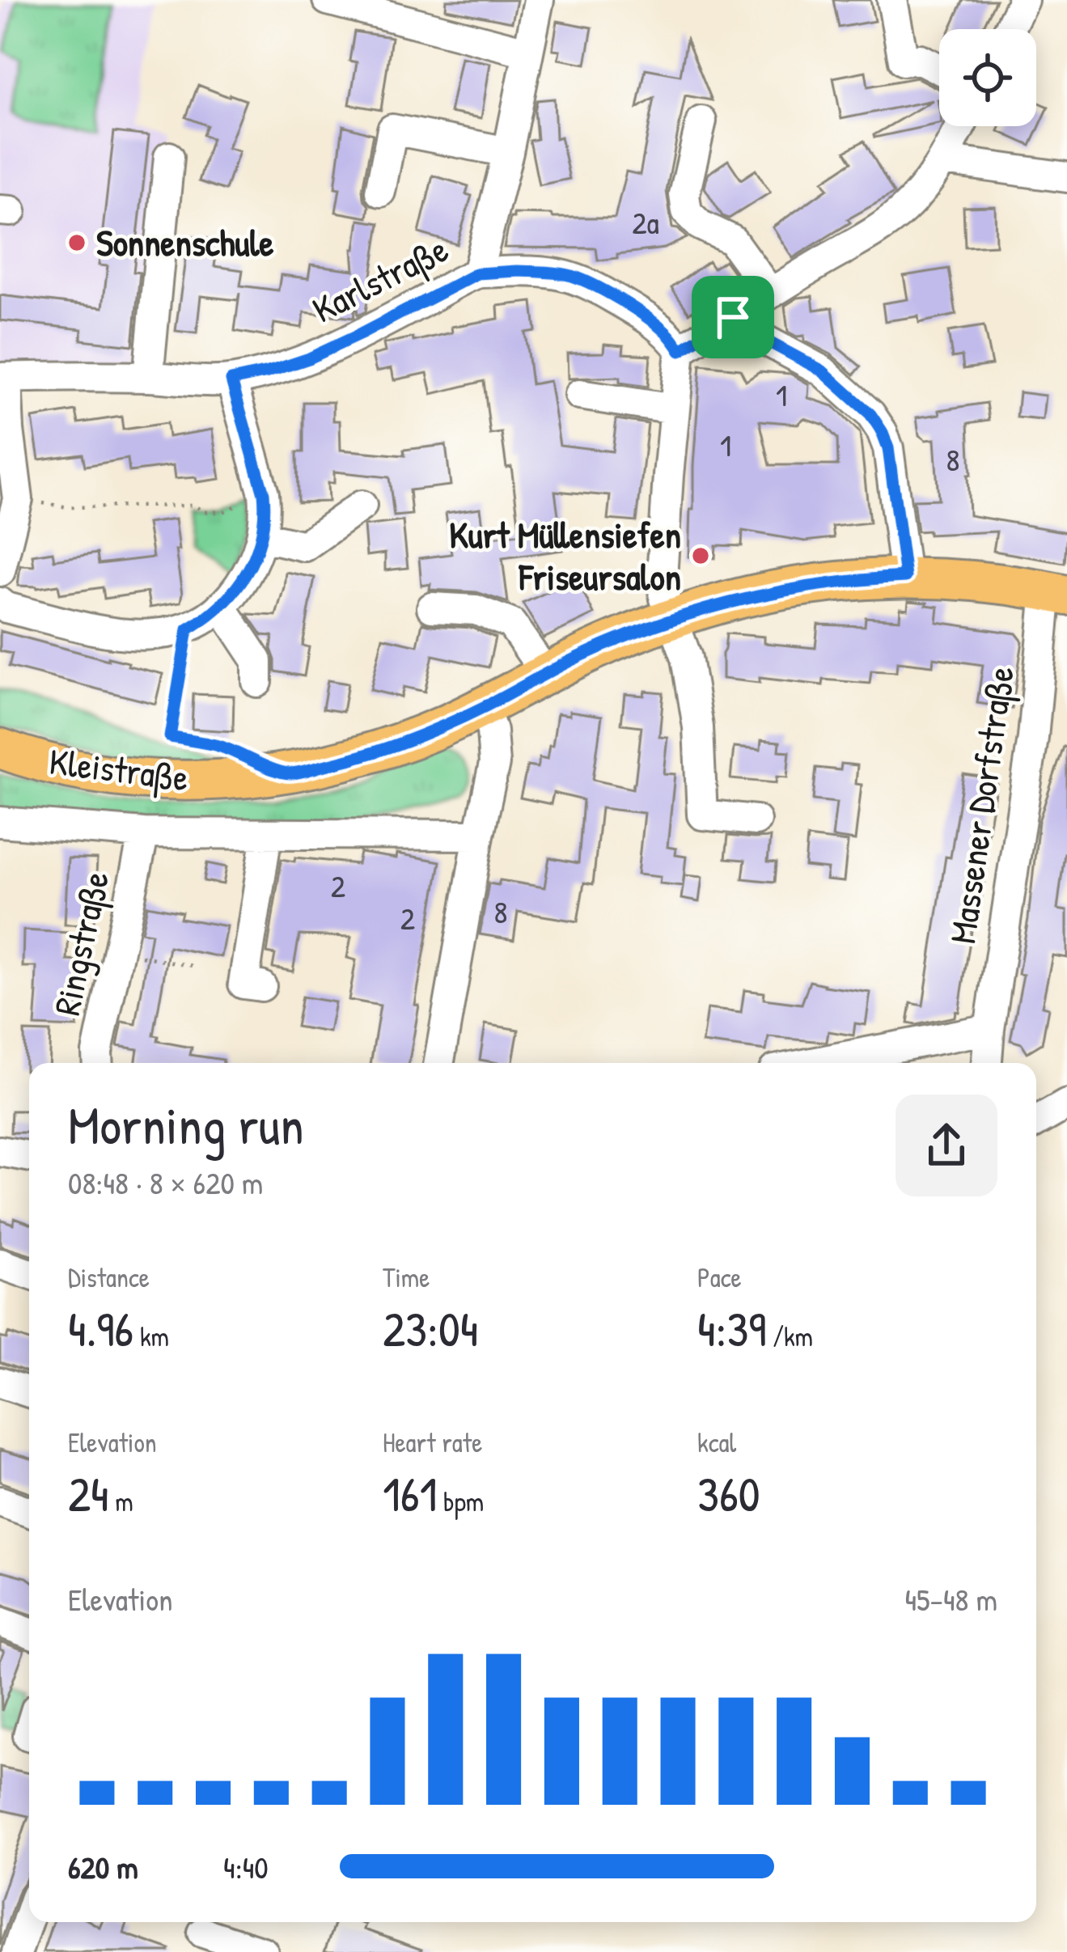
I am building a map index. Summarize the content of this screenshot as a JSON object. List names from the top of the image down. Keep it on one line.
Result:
{"streets":{"main road":["Kleistraße"],"street":["Karlstraße","Massener Dorfstraße","Ringstraße"]},"crossings":[["Kleistraße","Massener Dorfstraße"]],"places":["Sonnenschule","Kurt Müllensiefen Friseursalon"],"house_numbers":["2a","1","1","8","2","8","2"],"page":{"heading":["Morning run","08:48 · 8 × 620 m"],"stats":[["Distance","4.96 km"],["Time","23:04"],["Pace","4:39 /km"],["Elevation","24 m"],["Heart rate","161 bpm"],["kcal","360"]],"chart":["Elevation","45–48 m"],"list":[{"name":"620 m","note":"4:40"}]}}
